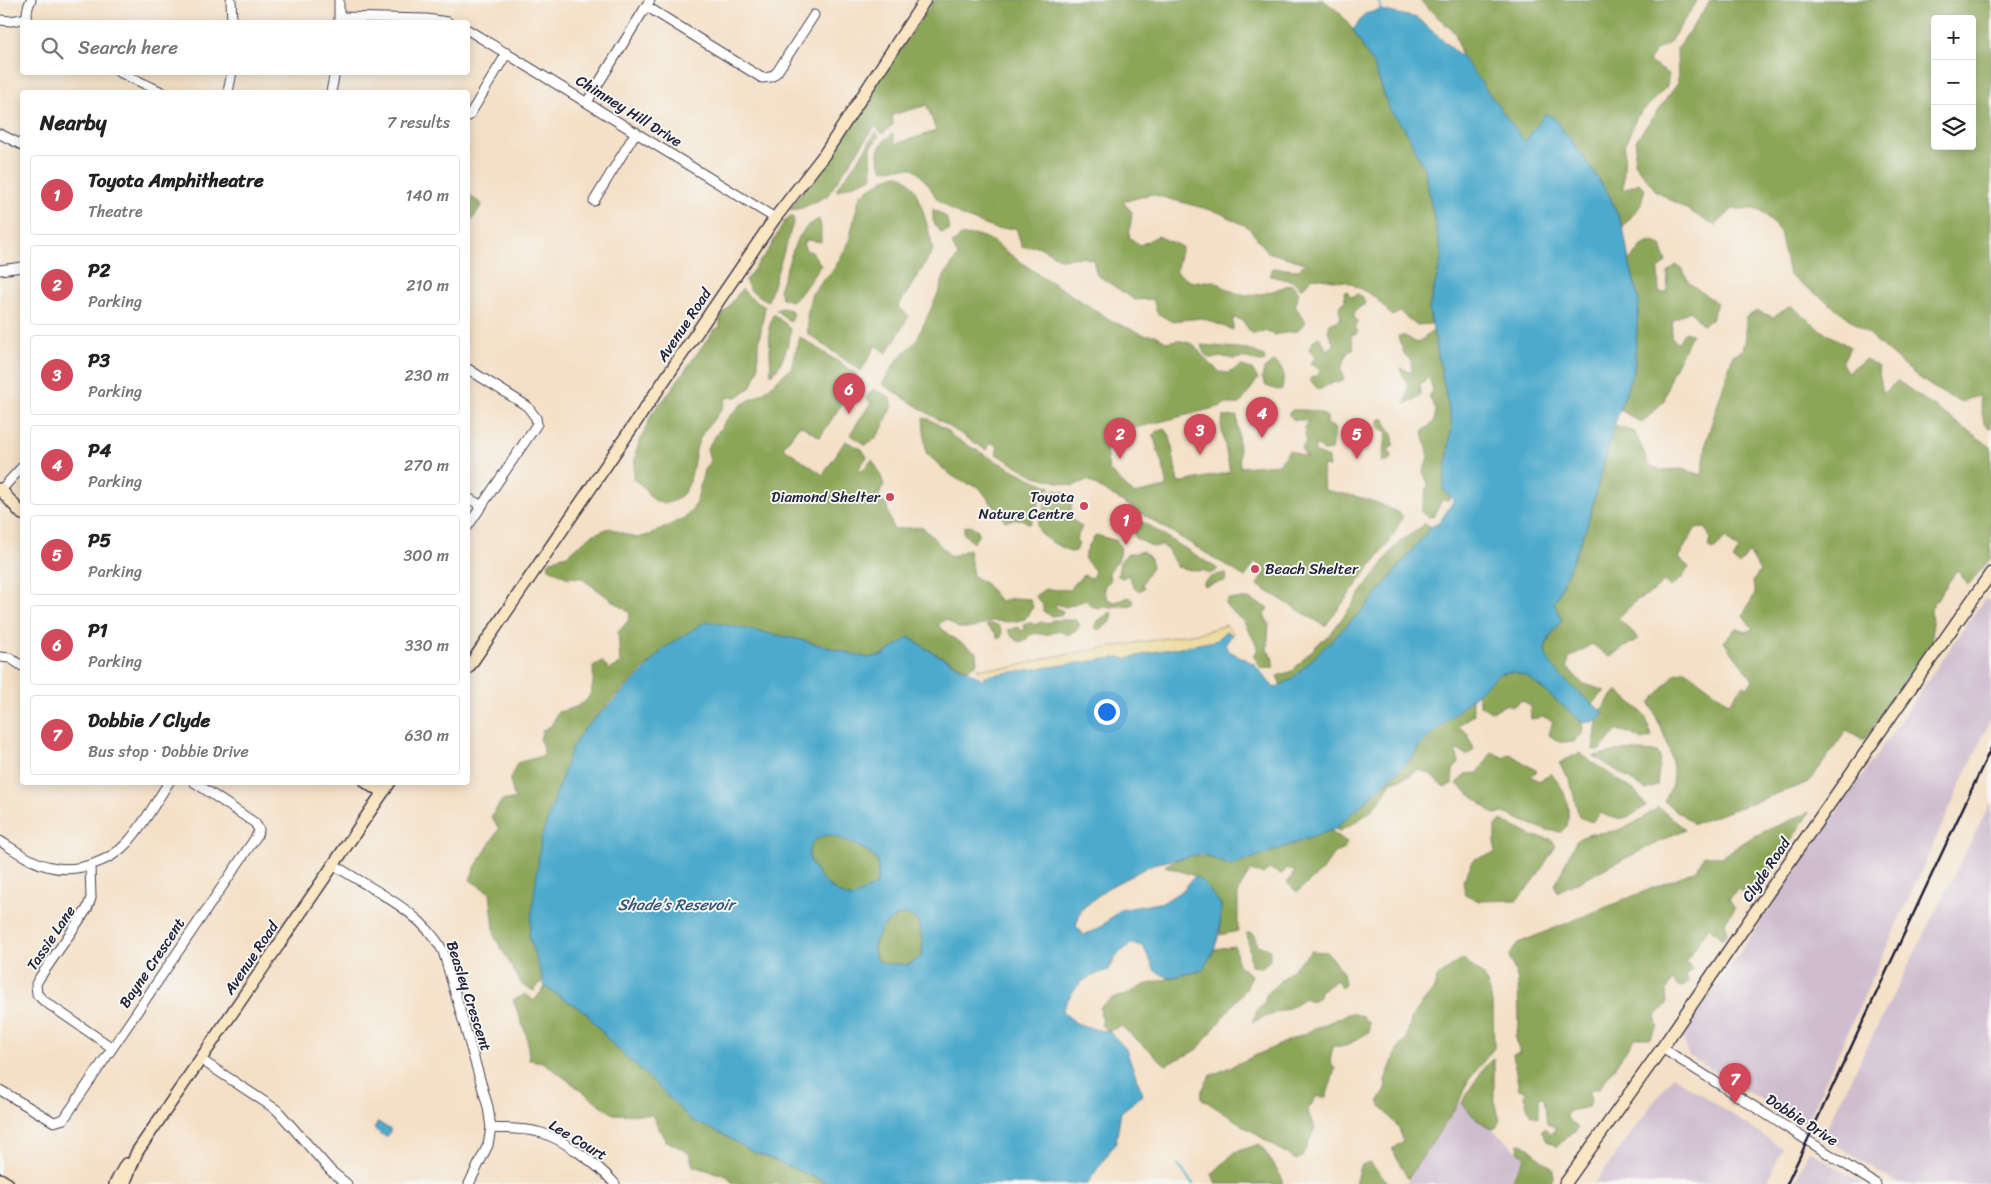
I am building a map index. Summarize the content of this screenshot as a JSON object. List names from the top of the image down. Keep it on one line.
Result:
{"streets":{"street":["Chimney Hill Drive","Avenue Road","Clyde Road","Tassie Lane","Bayne Crescent","Beasley Crescent","Dobbie Drive","Lee Court"]},"crossings":[["Chimney Hill Drive","Avenue Road"],["Avenue Road","Beasley Crescent"],["Clyde Road","Dobbie Drive"],["Tassie Lane","Bayne Crescent"],["Beasley Crescent","Lee Court"]],"water":["Shade’s Resevoir"],"places":["Diamond Shelter","Toyota Nature Centre","Beach Shelter"],"page":{"map_buttons":["+","−"],"search":"Search here","heading":["Nearby","7 results"],"list":[{"mark":"1","name":"Toyota Amphitheatre","note":"Theatre","value":"140 m"},{"mark":"2","name":"P2","note":"Parking","value":"210 m"},{"mark":"3","name":"P3","note":"Parking","value":"230 m"},{"mark":"4","name":"P4","note":"Parking","value":"270 m"},{"mark":"5","name":"P5","note":"Parking","value":"300 m"},{"mark":"6","name":"P1","note":"Parking","value":"330 m"},{"mark":"7","name":"Dobbie / Clyde","note":"Bus stop · Dobbie Drive","value":"630 m"}],"pins":["6","4","3","2","5","1","7"]}}
